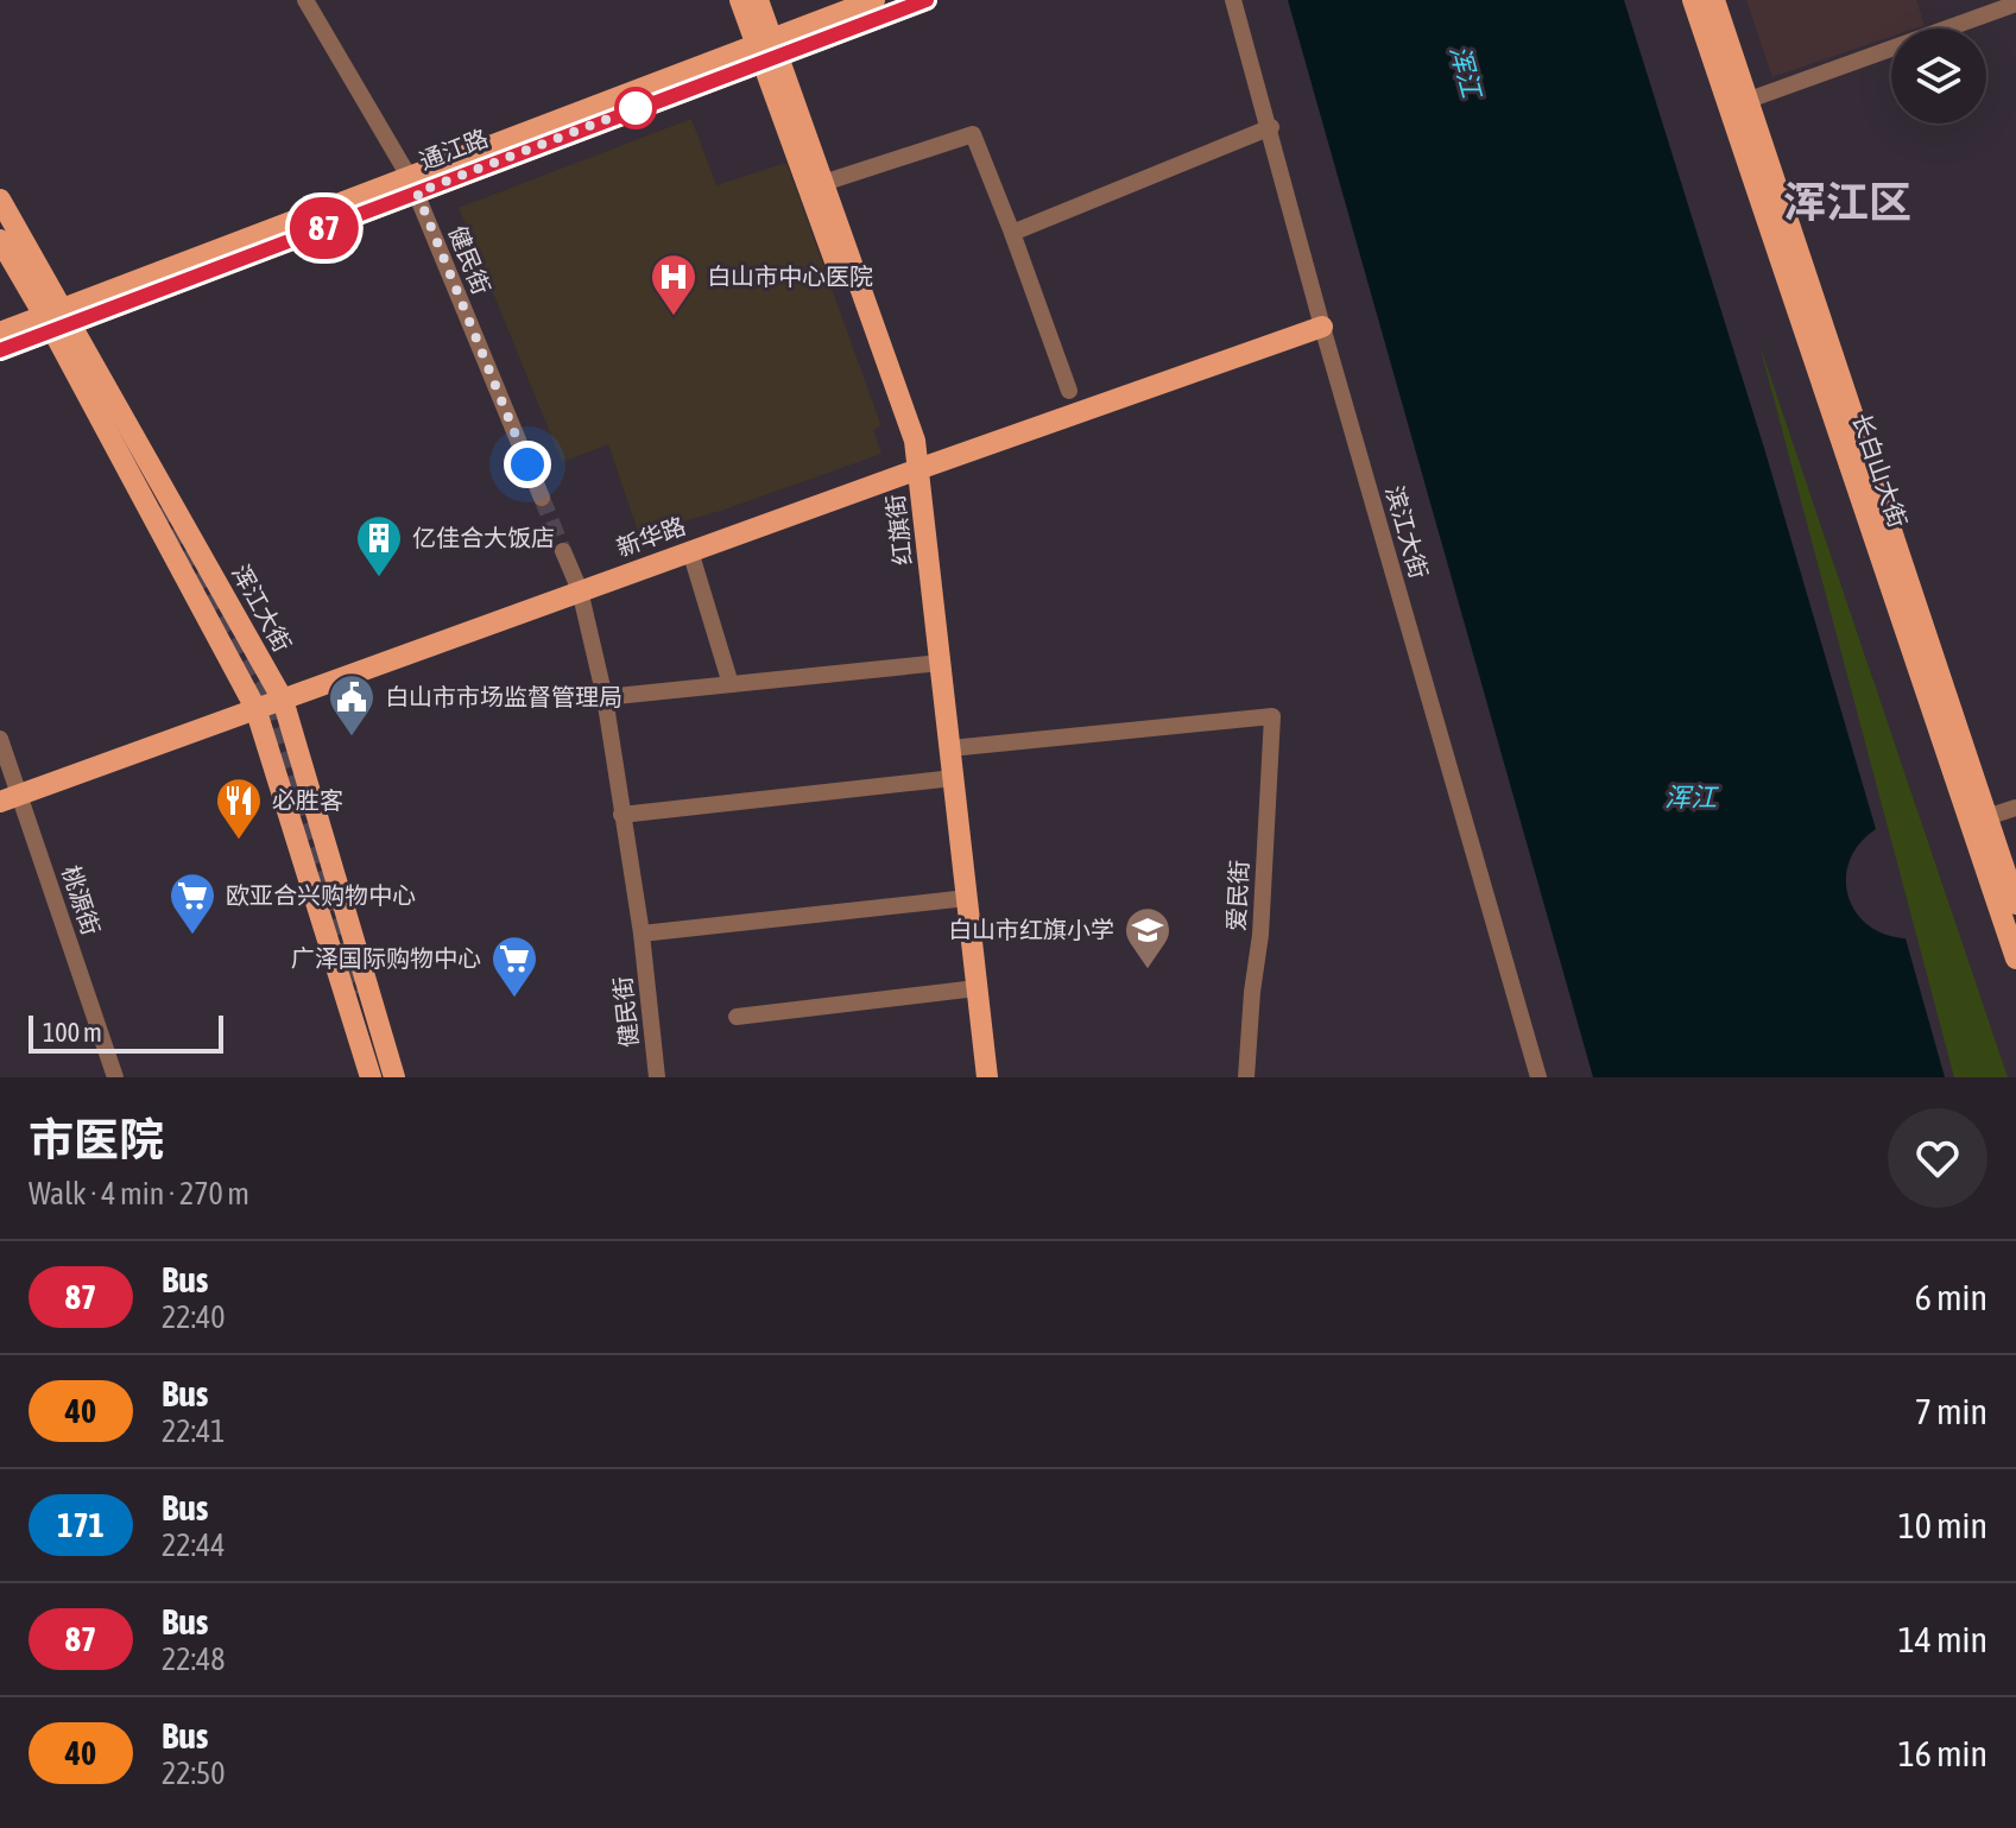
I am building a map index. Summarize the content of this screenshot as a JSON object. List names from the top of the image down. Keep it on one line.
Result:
{"streets":{"main road":["通江路","长白山大街","红旗街","新华路","浑江大街"],"street":["健民街","滨江大街","爱民街","桃源街"]},"crossings":[["通江路","健民街"],["通江路","红旗街"],["通江路","浑江大街"],["健民街","新华路"],["红旗街","新华路"],["红旗街","爱民街"],["滨江大街","新华路"],["新华路","浑江大街"],["新华路","桃源街"]],"districts":["浑江区"],"water":["浑江"],"places":{"hospital":["白山市中心医院"],"building":["亿佳合大饭店"],"public building":["白山市市场监督管理局"],"restaurant":["必胜客"],"supermarket":["欧亚合兴购物中心","广泽国际购物中心"],"school or university":["白山市红旗小学"]},"lines":["bus line 87"],"scale_bar":"100 m","page":{"on_map":"87","scale":"100 m","heading":["市医院","Walk · 4 min · 270 m"],"list":[{"mark":"87","name":"Bus","note":"22:40","value":"6 min"},{"mark":"40","name":"Bus","note":"22:41","value":"7 min"},{"mark":"171","name":"Bus","note":"22:44","value":"10 min"},{"mark":"87","name":"Bus","note":"22:48","value":"14 min"},{"mark":"40","name":"Bus","note":"22:50","value":"16 min"}]}}
